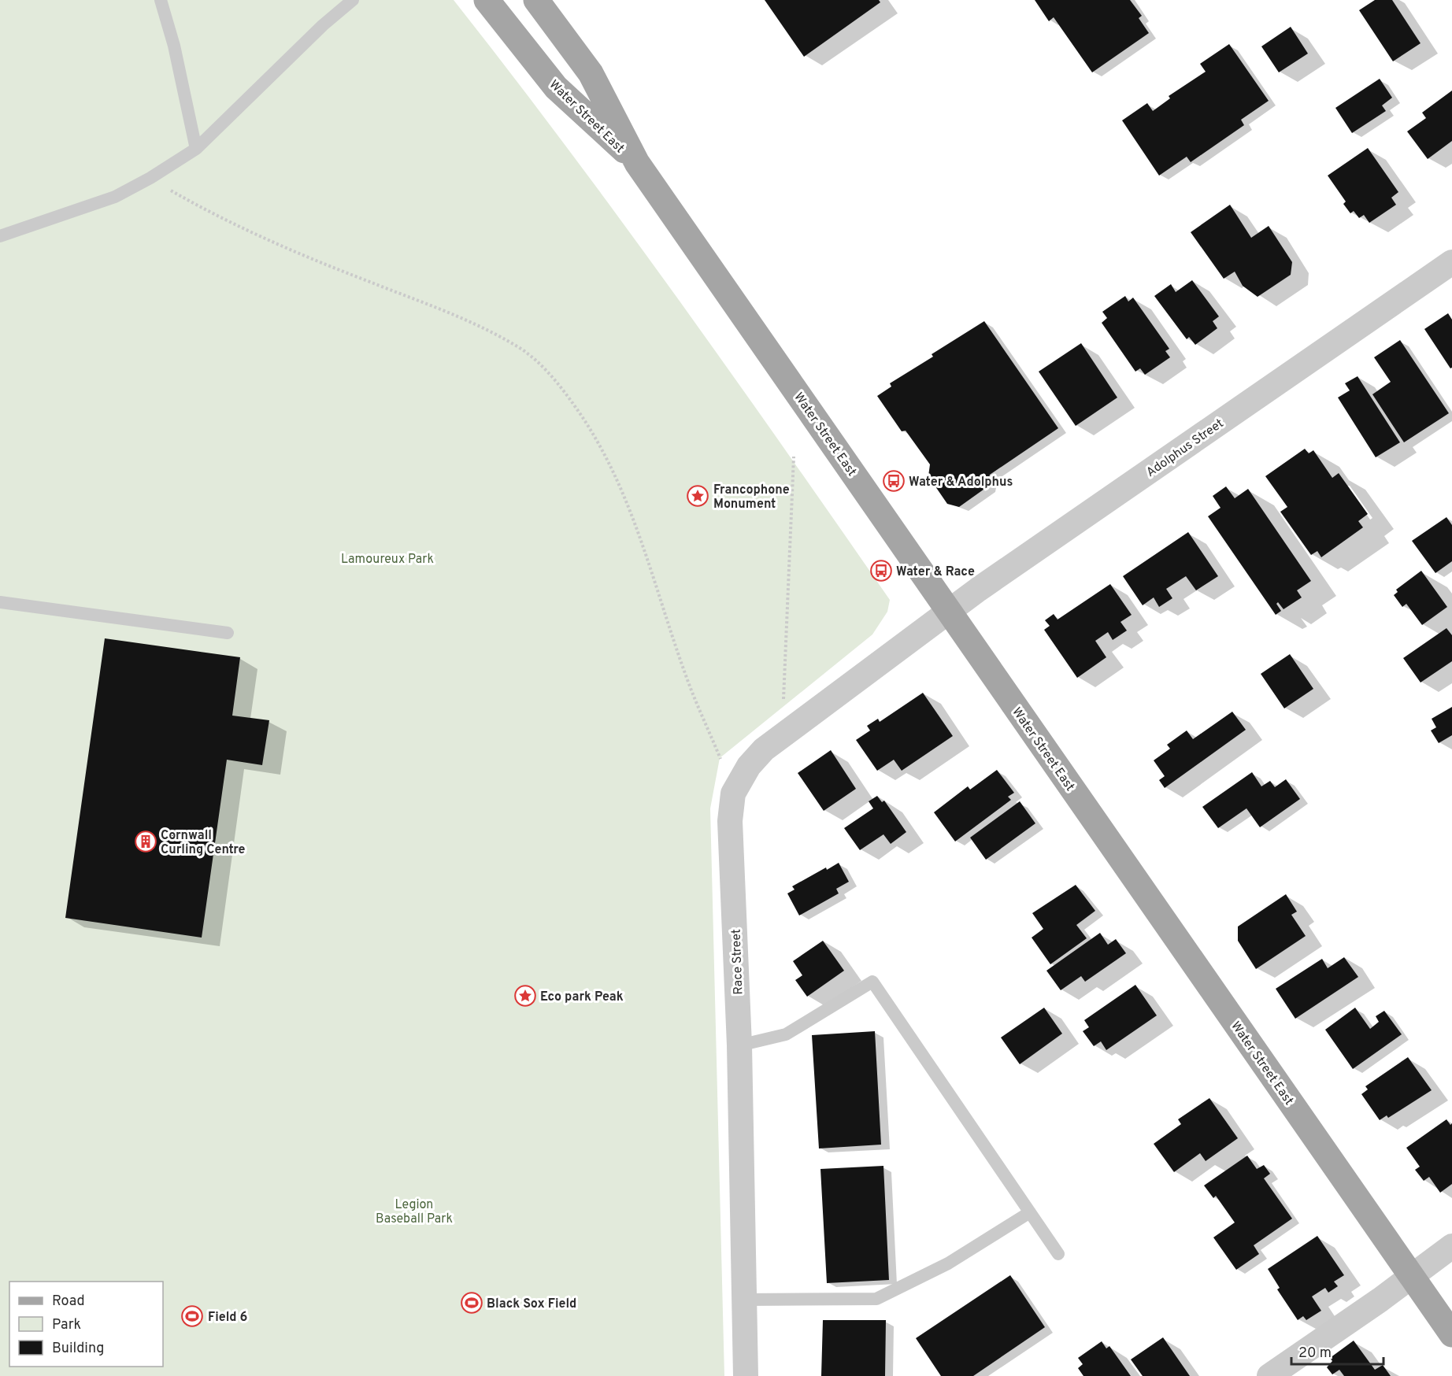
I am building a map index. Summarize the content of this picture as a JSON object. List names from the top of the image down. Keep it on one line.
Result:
{"streets":{"main road":["Water Street East"],"street":["Adolphus Street","Race Street"]},"crossings":[["Water Street East","Adolphus Street"],["Adolphus Street","Race Street"]],"parks":["Lamoureux Park","Legion Baseball Park"],"places":{"bus stop":["Water & Adolphus","Water & Race"],"place":["Francophone Monument","Eco park Peak"],"building":["Cornwall Curling Centre"],"sports":["Black Sox Field","Field 6"]},"legend":["Road","Park","Building"],"scale_bar":"20 m"}
